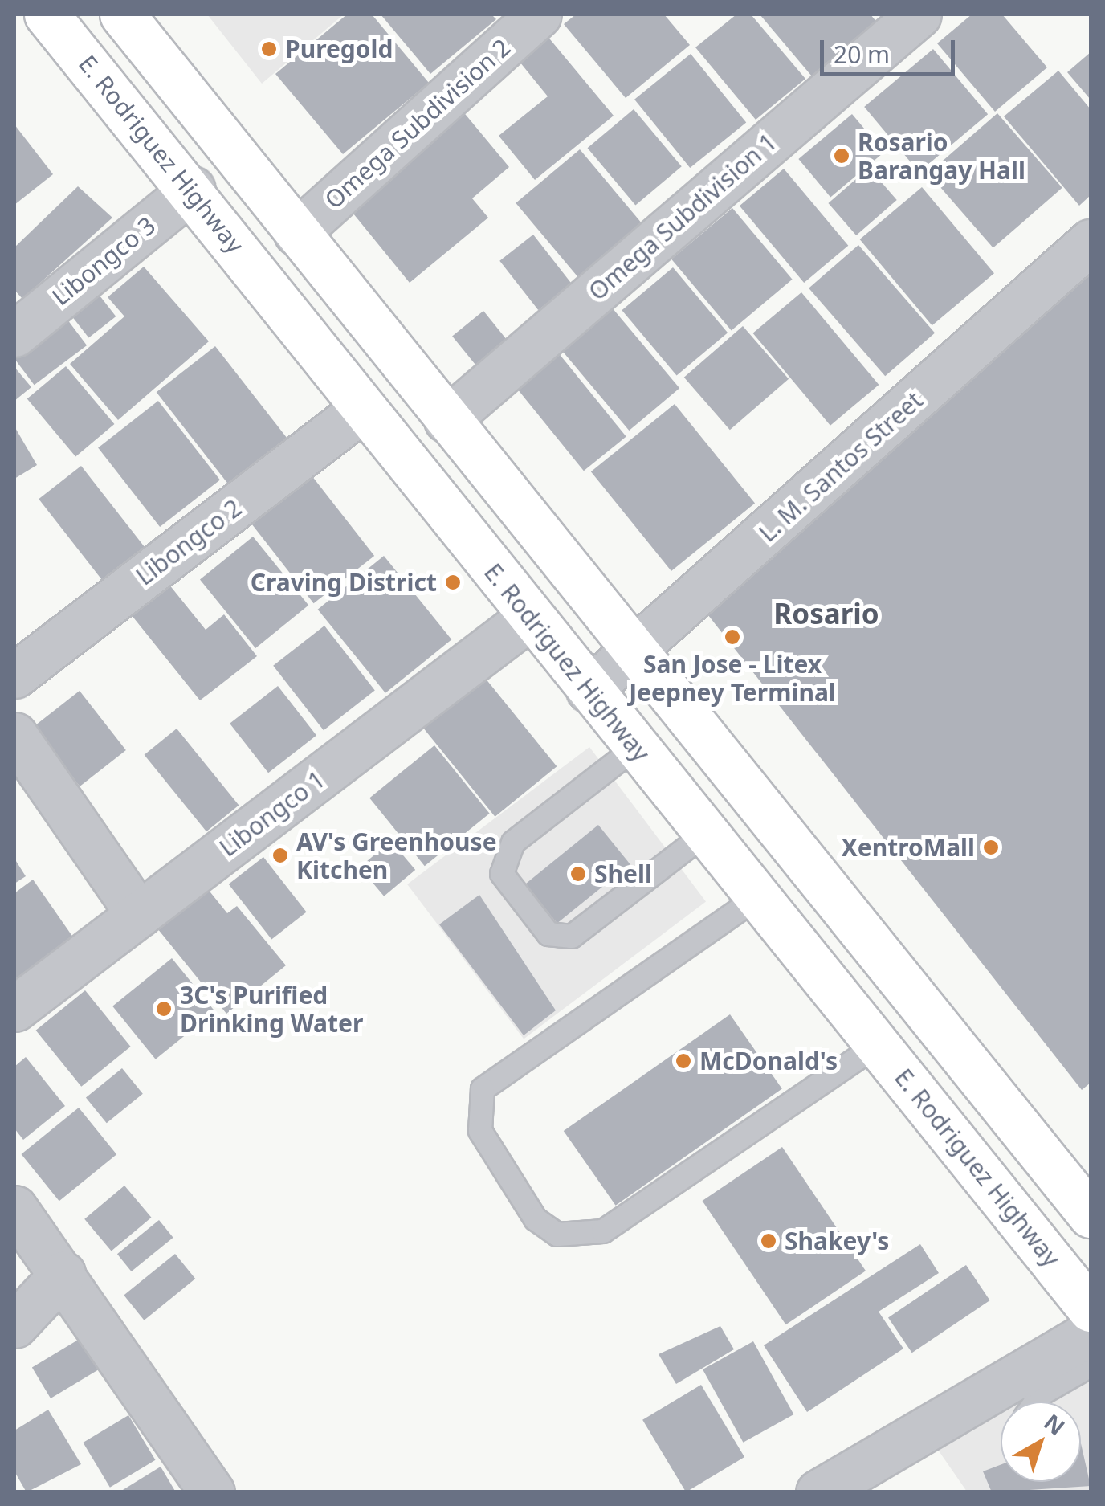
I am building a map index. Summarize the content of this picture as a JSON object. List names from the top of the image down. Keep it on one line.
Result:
{"streets":{"main road":["E. Rodriguez Highway"],"street":["Omega Subdivision 2","Omega Subdivision 1","Libongco 3","L. M. Santos Street","Libongco 2","Libongco 1"]},"crossings":[["E. Rodriguez Highway","Libongco 3"],["E. Rodriguez Highway","L. M. Santos Street"],["E. Rodriguez Highway","Libongco 2"],["E. Rodriguez Highway","Libongco 1"]],"districts":["Rosario"],"places":["Puregold","Rosario Barangay Hall","Craving District","San Jose - Litex Jeepney Terminal","XentroMall","AV's Greenhouse Kitchen","Shell","3C's Purified Drinking Water","McDonald's","Shakey's"],"scale_bar":"20 m","north":"top right"}
